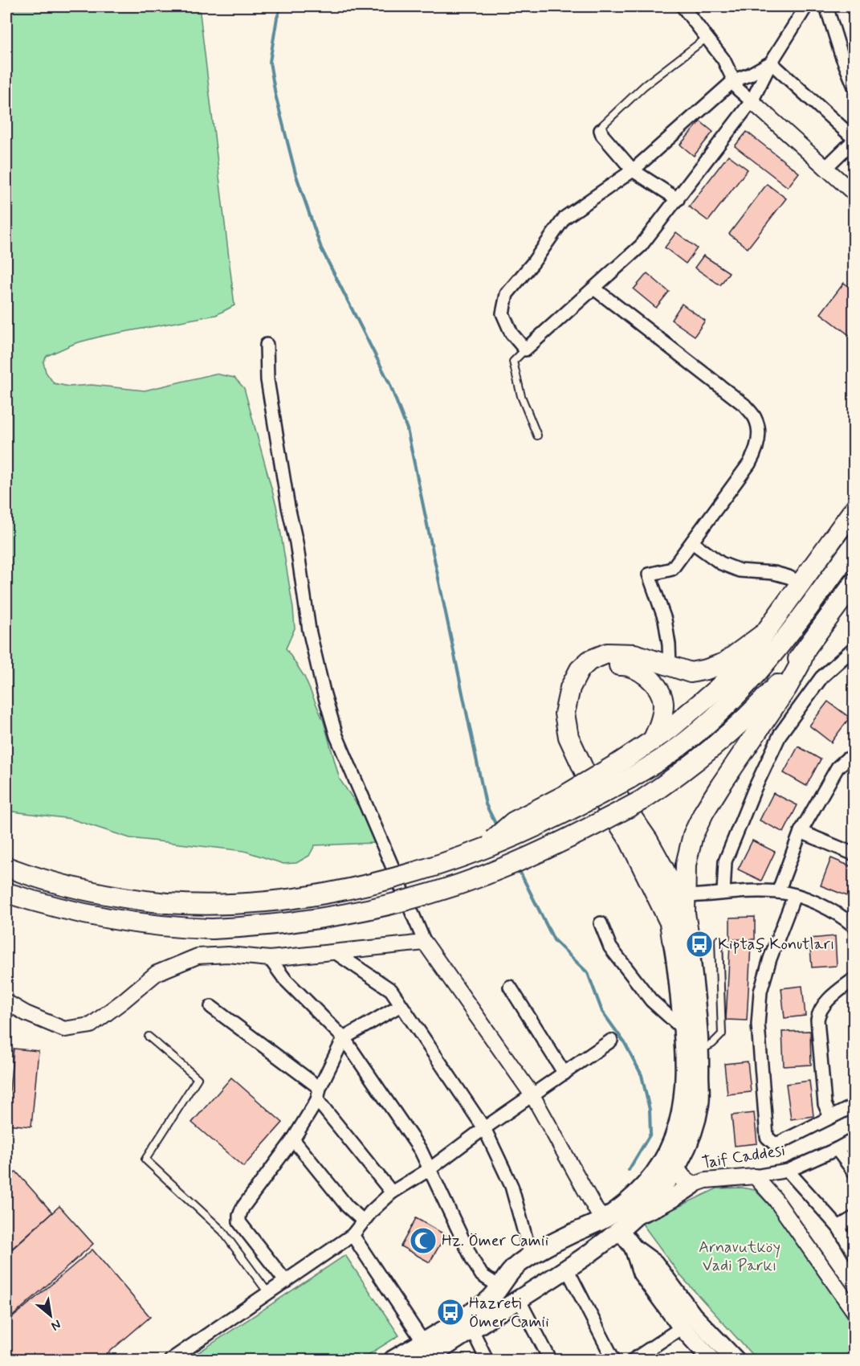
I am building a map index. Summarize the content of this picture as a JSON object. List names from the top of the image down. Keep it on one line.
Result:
{"streets":{"street":["Taif Caddesi"]},"parks":["Arnavutköy Vadi Parkı"],"places":{"bus stop":["Kiptaş Konutları","Hazreti Ömer Camii"],"mosque":["Hz. Ömer Camii"]},"north":"bottom right"}
